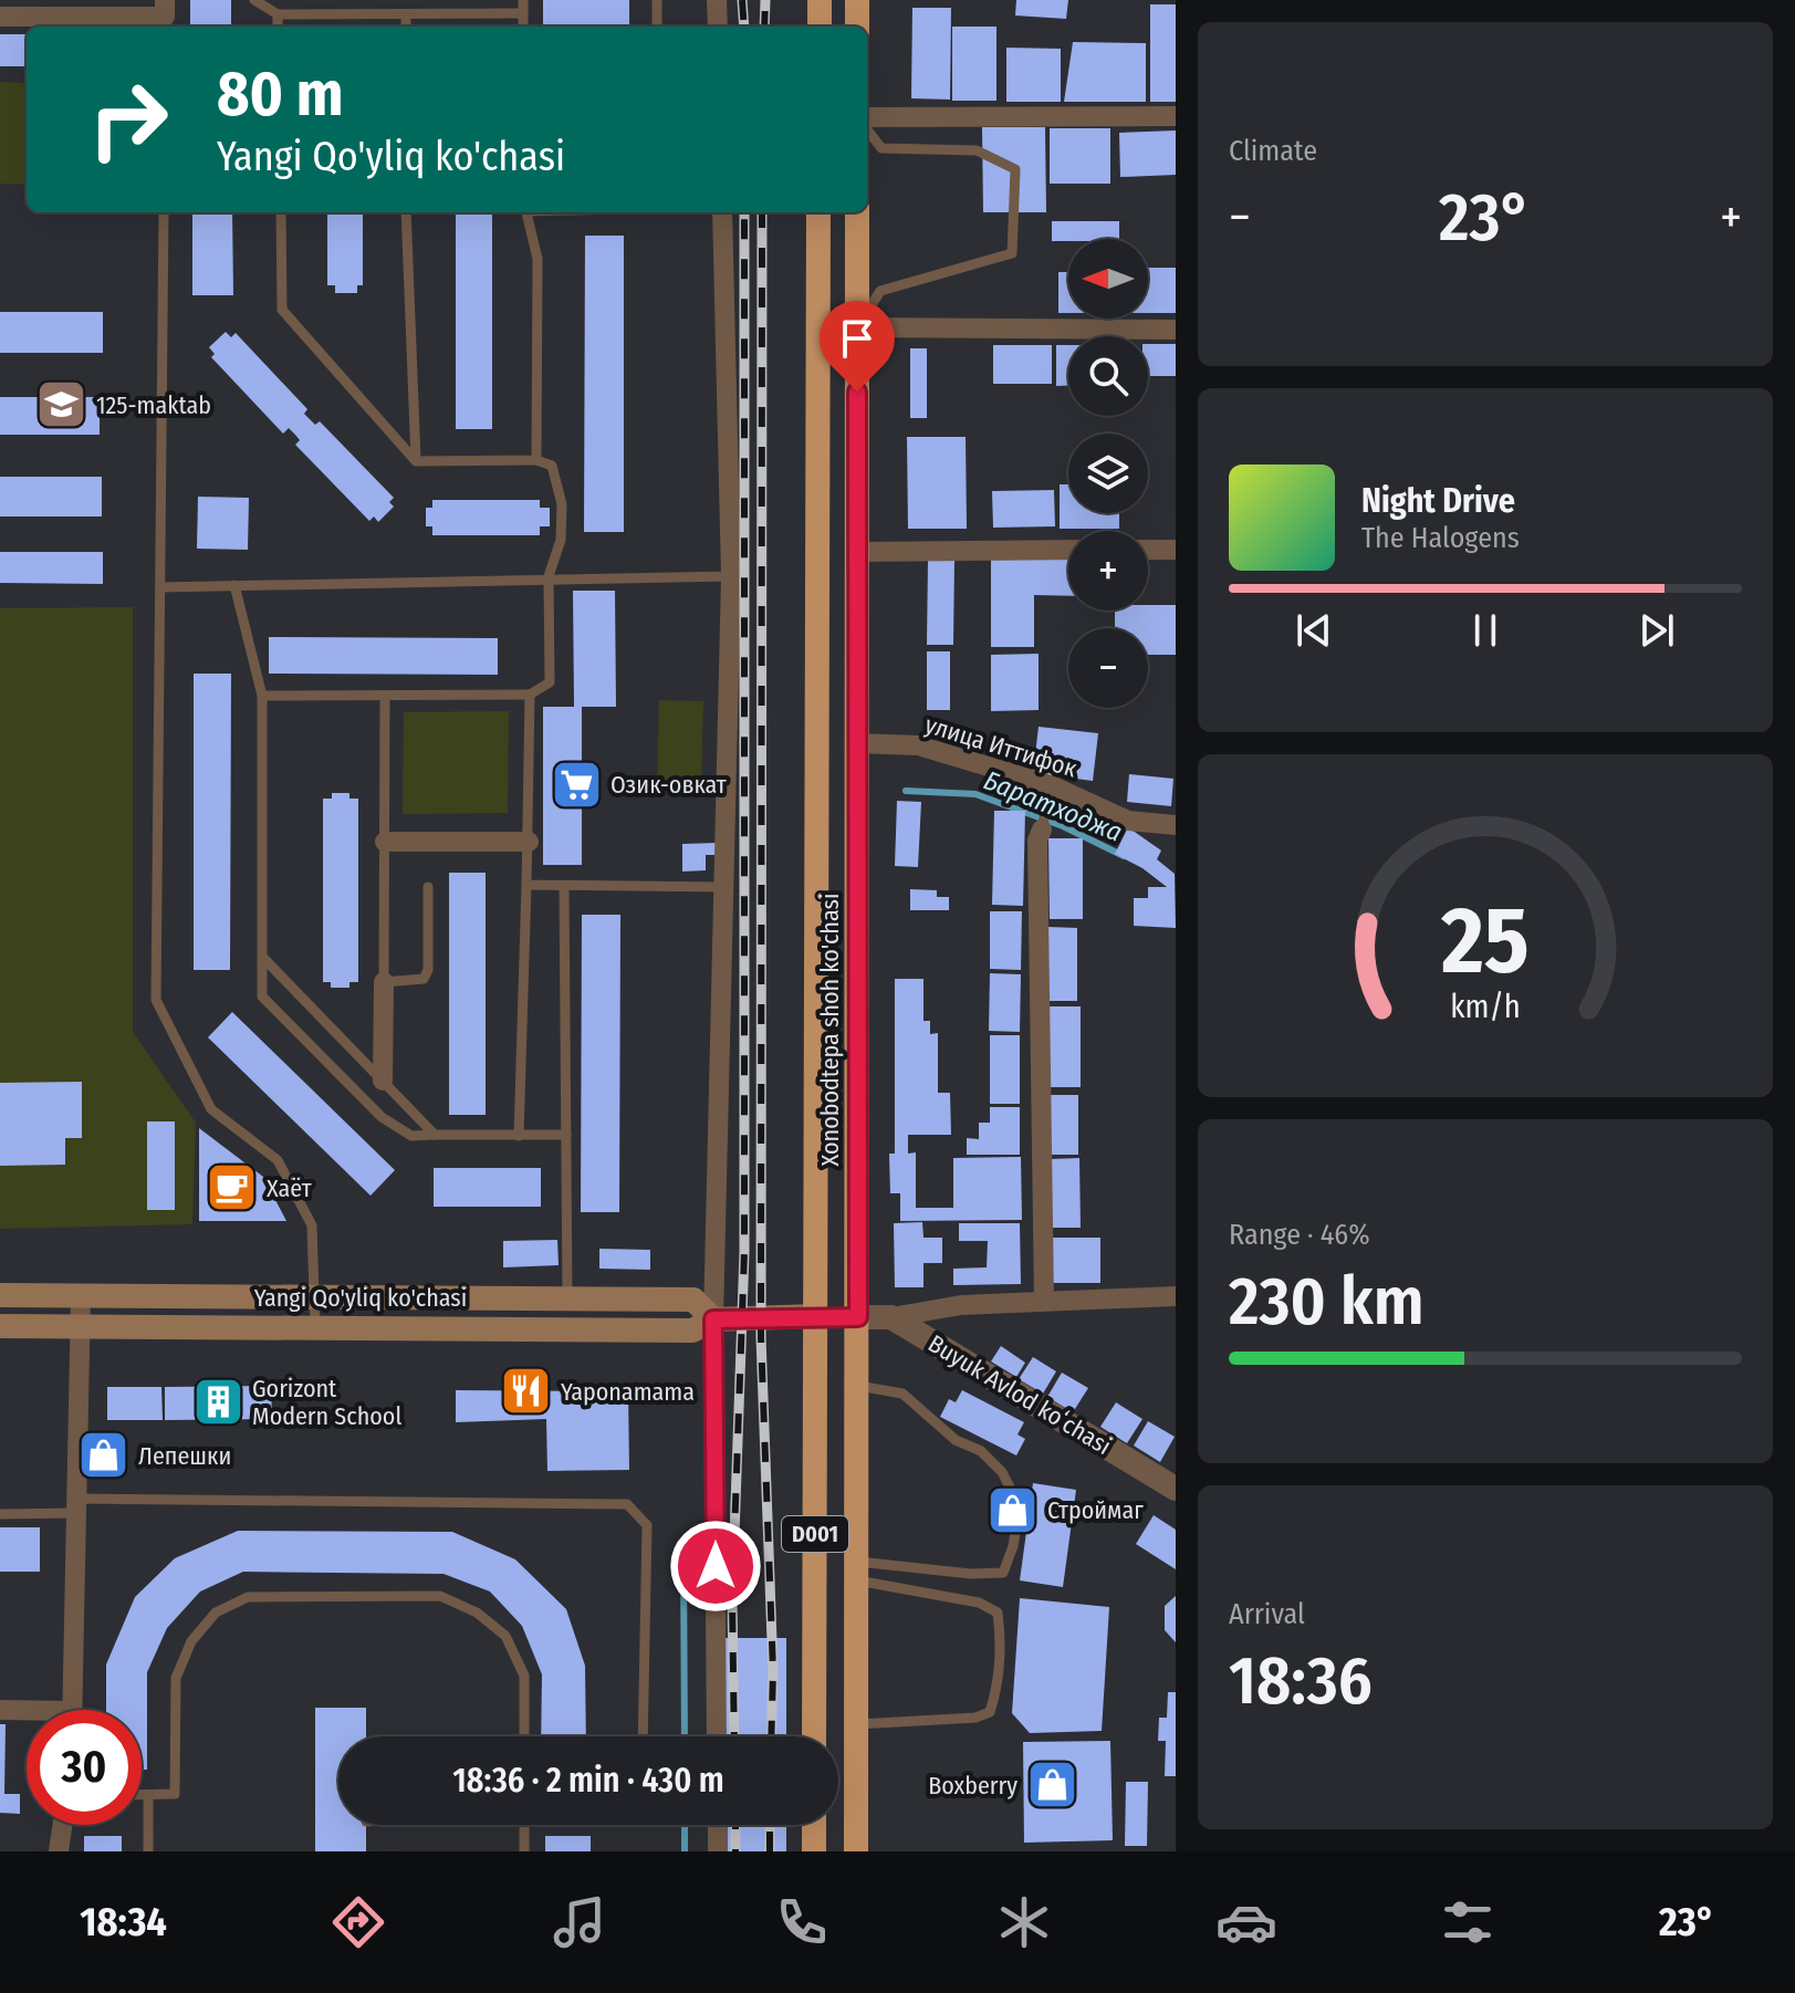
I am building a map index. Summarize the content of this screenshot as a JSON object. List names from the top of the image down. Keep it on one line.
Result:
{"streets":{"highway":["Xonobodtepa shoh ko'chasi","D001"],"main road":["Yangi Qo'yliq ko'chasi"],"street":["улица Иттифок","Buyuk Avlod koʻchasi"]},"crossings":[["улица Иттифок","Xonobodtepa shoh ko'chasi"],["Xonobodtepa shoh ko'chasi","Yangi Qo'yliq ko'chasi"]],"water":["Баратходжа"],"places":{"school or university":["125-maktab"],"supermarket":["Озик-овкат"],"cafe":["Хаёт"],"restaurant":["Yaponamama"],"building":["Gorizont Modern School"],"shop":["Лепешки","Строймаг","Boxberry"]},"north":"left","page":{"tile":["Climate",["Range · 46%","230 km"],["Arrival","18:36"]],"turn":["80 m","Yangi Qo'yliq ko'chasi"],"heat":["−","23°","+"],"map_buttons":["+","−"],"song":["Night Drive","The Halogens"],"limit":"30","trip":"18:36 · 2 min · 430 m","tabs":["18:34","23°"],"gauge":["25","km/h"]}}
